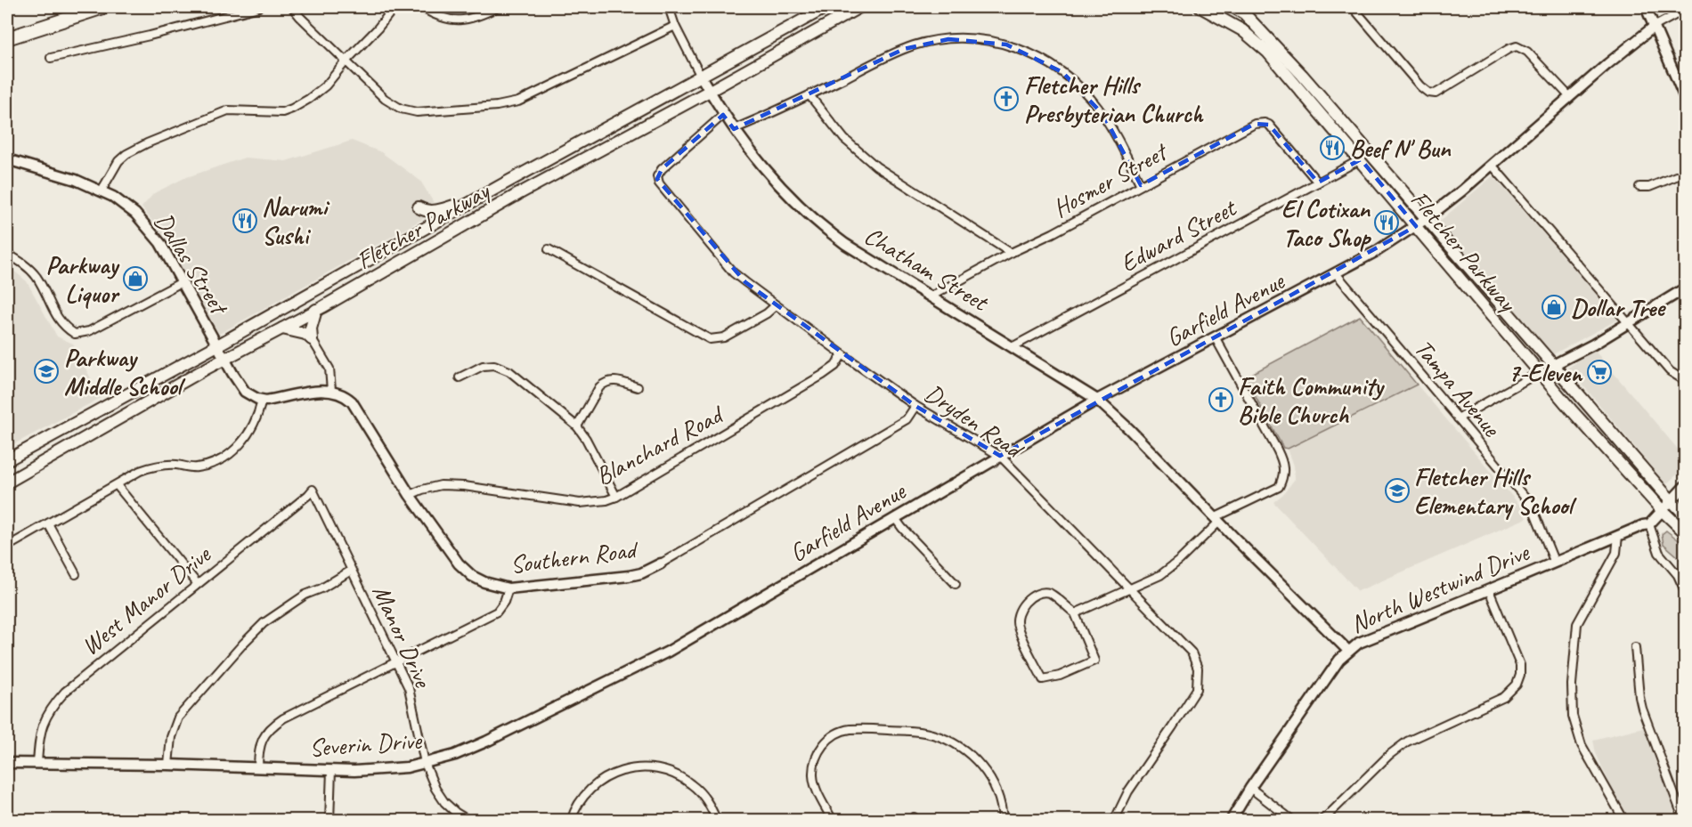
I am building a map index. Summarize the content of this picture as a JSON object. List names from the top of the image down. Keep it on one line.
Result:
{"streets":{"main road":["Fletcher Parkway"],"street":["Hosmer Street","Edward Street","Dallas Street","Chatham Street","Garfield Avenue","Tampa Avenue","Dryden Road","Blanchard Road","Southern Road","North Westwind Drive","West Manor Drive","Manor Drive","Severin Drive"]},"crossings":[["Hosmer Street","Edward Street"],["Hosmer Street","Chatham Street"],["Fletcher Parkway","Edward Street"],["Fletcher Parkway","Dallas Street"],["Fletcher Parkway","Chatham Street"],["Fletcher Parkway","Garfield Avenue"],["Fletcher Parkway","North Westwind Drive"],["Edward Street","Chatham Street"],["Chatham Street","Garfield Avenue"],["Chatham Street","Dryden Road"],["Chatham Street","North Westwind Drive"],["Garfield Avenue","Tampa Avenue"],["Garfield Avenue","Dryden Road"],["Garfield Avenue","Severin Drive"],["Tampa Avenue","North Westwind Drive"],["Dryden Road","Blanchard Road"],["Dryden Road","Southern Road"],["Blanchard Road","Southern Road"],["West Manor Drive","Manor Drive"],["West Manor Drive","Severin Drive"],["Manor Drive","Severin Drive"]],"places":{"church":["Fletcher Hills Presbyterian Church","Faith Community Bible Church"],"restaurant":["Beef N' Bun","Narumi Sushi","El Cotixan Taco Shop"],"shop":["Parkway Liquor","Dollar Tree"],"school or university":["Parkway Middle School","Fletcher Hills Elementary School"],"supermarket":["7-Eleven"]}}
